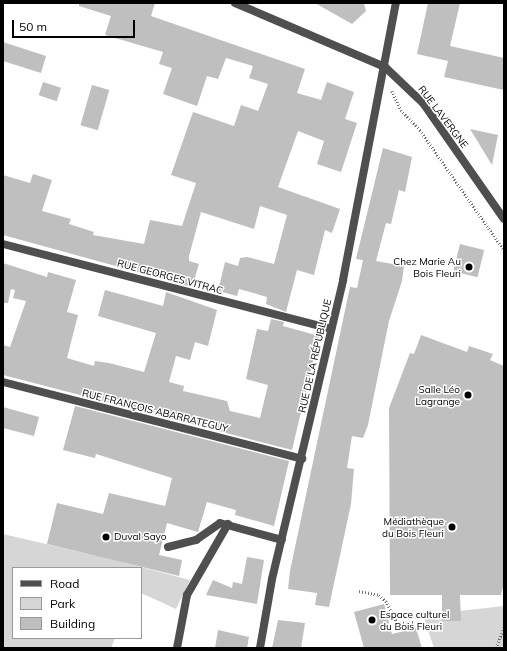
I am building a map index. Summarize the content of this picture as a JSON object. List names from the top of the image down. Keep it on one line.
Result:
{"streets":{"street":["RUE LAVERGNE","RUE GEORGES VITRAC","RUE DE LA RÉPUBLIQUE","RUE FRANÇOIS ABARRATEGUY"]},"crossings":[["RUE LAVERGNE","RUE DE LA RÉPUBLIQUE"],["RUE GEORGES VITRAC","RUE DE LA RÉPUBLIQUE"],["RUE DE LA RÉPUBLIQUE","RUE FRANÇOIS ABARRATEGUY"]],"places":["Chez Marie Au Bois Fleuri","Salle Léo Lagrange","Médiathèque du Bois Fleuri","Duval Sayo","Espace culturel du Bois Fleuri"],"legend":["Road","Park","Building"],"scale_bar":"50 m"}
